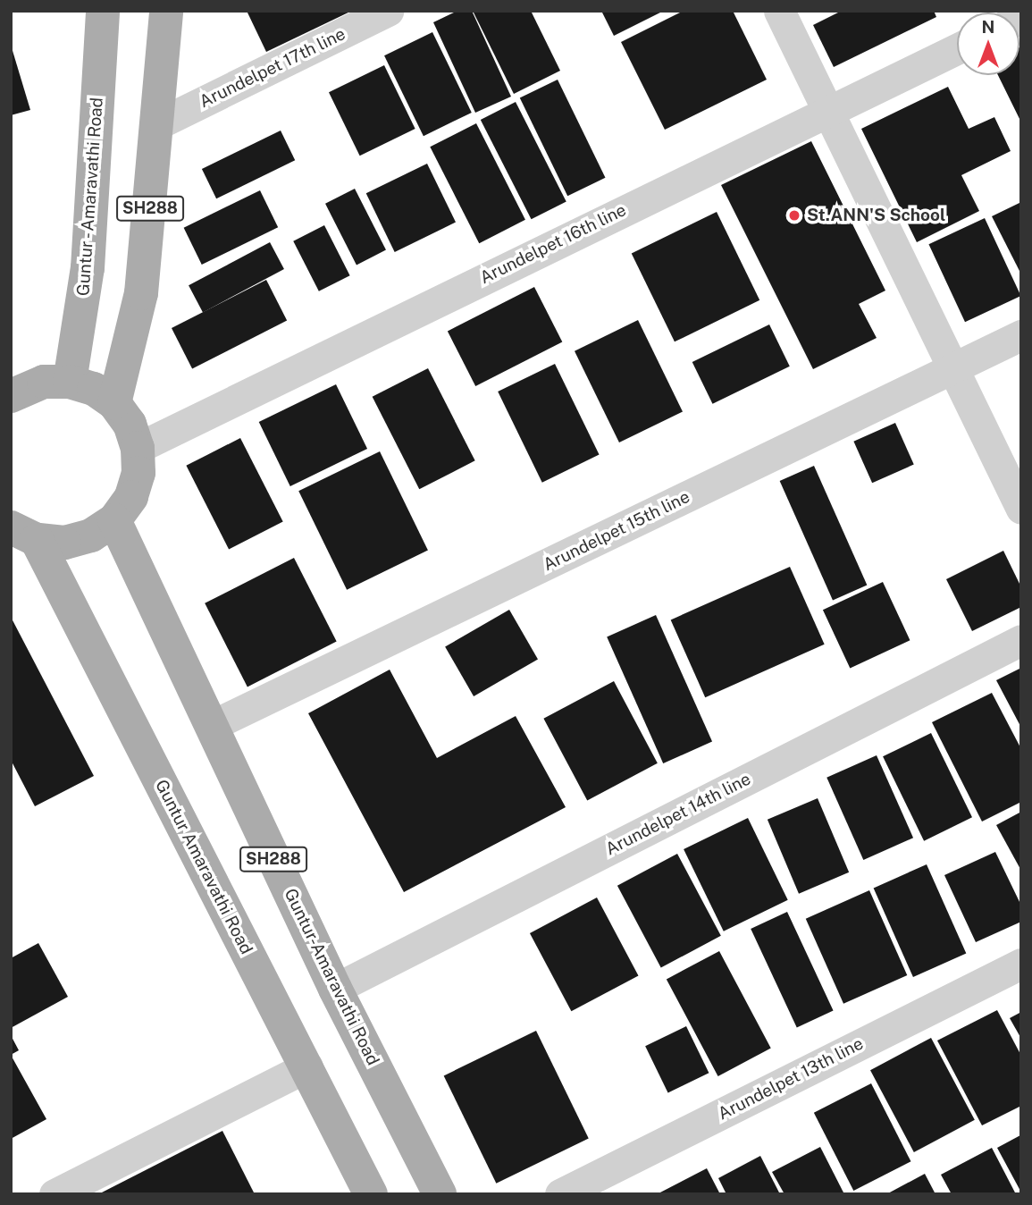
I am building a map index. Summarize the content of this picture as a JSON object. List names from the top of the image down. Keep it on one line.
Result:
{"streets":{"main road":["Guntur - Amaravathi Road","SH288","Guntur Amaravathi Road","Guntur-Amaravathi Road"],"street":["Arundelpet 17th line","Arundelpet 16th line","Arundelpet 15th line","Arundelpet 14th line","Arundelpet 13th line"]},"crossings":[["Arundelpet 17th line","SH288"],["Arundelpet 15th line","Guntur-Amaravathi Road"],["Arundelpet 14th line","Guntur-Amaravathi Road"]],"places":["St.ANN'S School"],"north":"top"}
